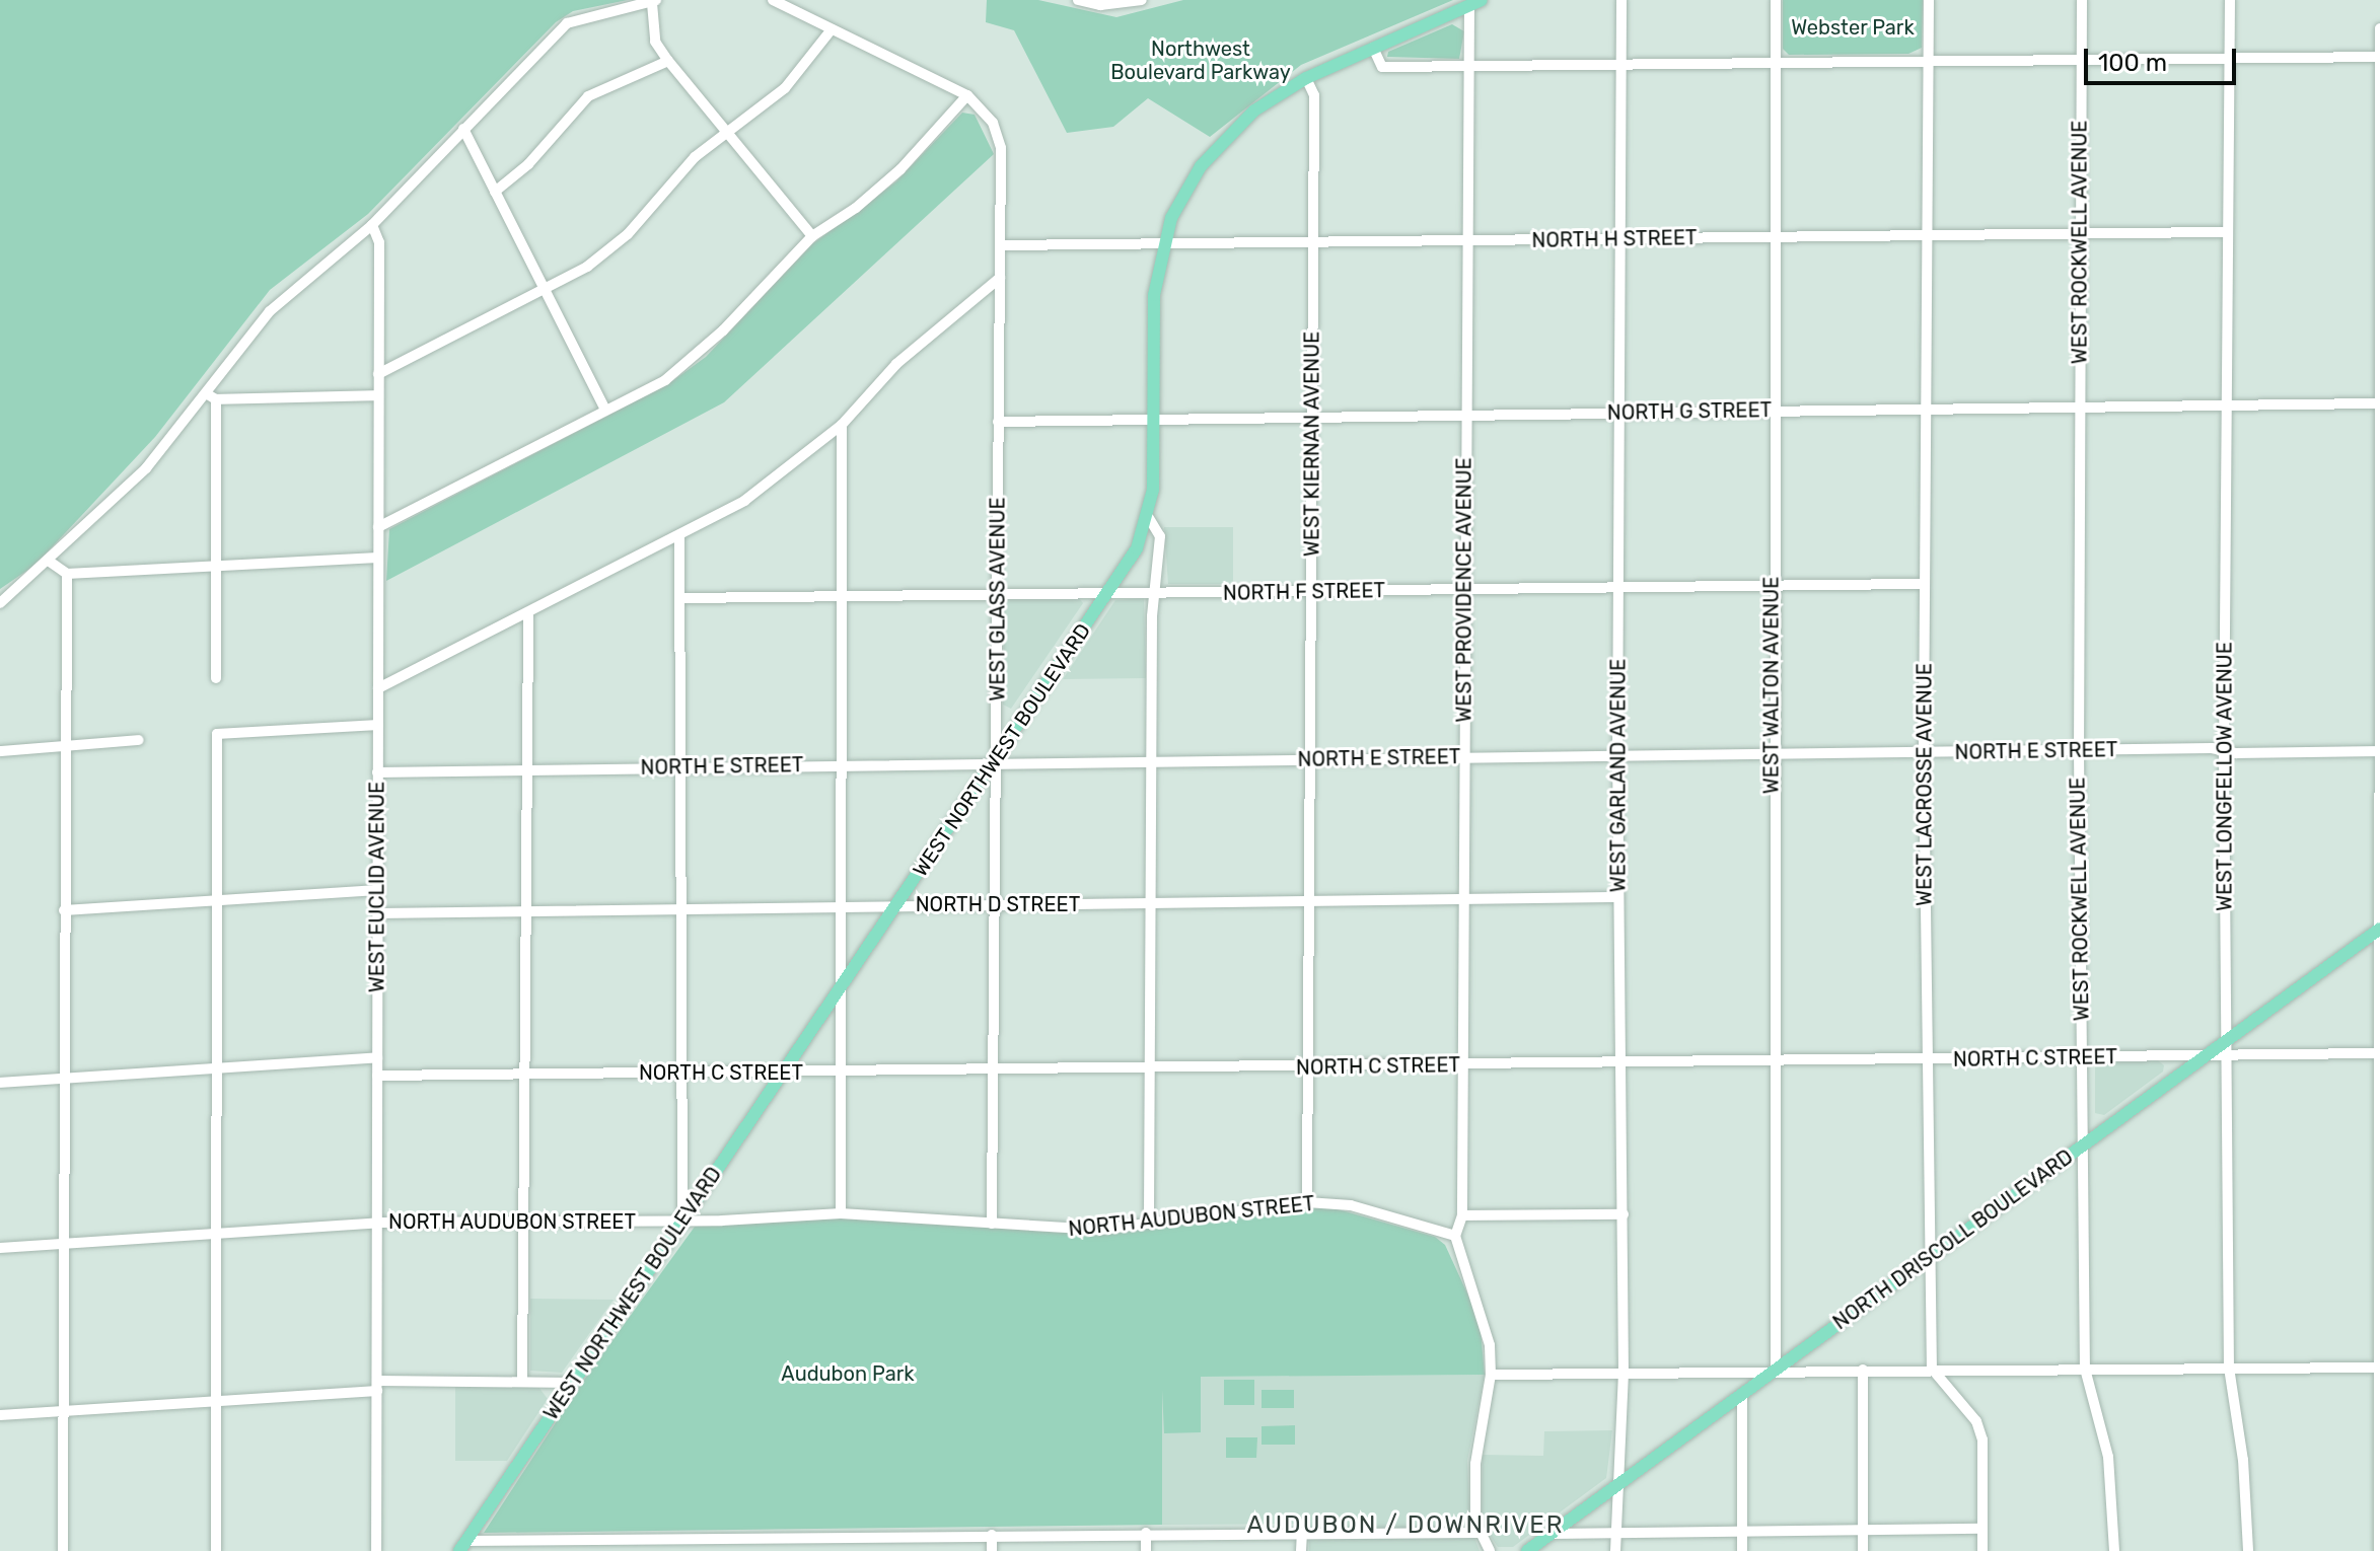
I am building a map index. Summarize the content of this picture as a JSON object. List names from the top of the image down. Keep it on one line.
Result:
{"streets":{"main road":["WEST NORTHWEST BOULEVARD","NORTH DRISCOLL BOULEVARD"],"street":["NORTH H STREET","WEST ROCKWELL AVENUE","NORTH G STREET","WEST KIERNAN AVENUE","WEST PROVIDENCE AVENUE","NORTH F STREET","WEST GLASS AVENUE","WEST WALTON AVENUE","NORTH E STREET","WEST GARLAND AVENUE","WEST LONGFELLOW AVENUE","WEST LACROSSE AVENUE","WEST EUCLID AVENUE","NORTH D STREET","NORTH C STREET","NORTH AUDUBON STREET"]},"crossings":[["NORTH H STREET","WEST ROCKWELL AVENUE"],["NORTH H STREET","WEST KIERNAN AVENUE"],["NORTH H STREET","WEST PROVIDENCE AVENUE"],["NORTH H STREET","WEST GLASS AVENUE"],["NORTH H STREET","WEST WALTON AVENUE"],["NORTH H STREET","WEST NORTHWEST BOULEVARD"],["NORTH H STREET","WEST GARLAND AVENUE"],["NORTH H STREET","WEST LONGFELLOW AVENUE"],["NORTH H STREET","WEST LACROSSE AVENUE"],["WEST ROCKWELL AVENUE","NORTH G STREET"],["WEST ROCKWELL AVENUE","NORTH E STREET"],["WEST ROCKWELL AVENUE","NORTH C STREET"],["WEST ROCKWELL AVENUE","NORTH DRISCOLL BOULEVARD"],["NORTH G STREET","WEST KIERNAN AVENUE"],["NORTH G STREET","WEST PROVIDENCE AVENUE"],["NORTH G STREET","WEST GLASS AVENUE"],["NORTH G STREET","WEST WALTON AVENUE"],["NORTH G STREET","WEST NORTHWEST BOULEVARD"],["NORTH G STREET","WEST GARLAND AVENUE"],["NORTH G STREET","WEST LONGFELLOW AVENUE"],["NORTH G STREET","WEST LACROSSE AVENUE"],["WEST KIERNAN AVENUE","NORTH F STREET"],["WEST KIERNAN AVENUE","WEST NORTHWEST BOULEVARD"],["WEST KIERNAN AVENUE","NORTH E STREET"],["WEST KIERNAN AVENUE","NORTH D STREET"],["WEST KIERNAN AVENUE","NORTH C STREET"],["WEST KIERNAN AVENUE","NORTH AUDUBON STREET"],["WEST PROVIDENCE AVENUE","NORTH F STREET"],["WEST PROVIDENCE AVENUE","WEST NORTHWEST BOULEVARD"],["WEST PROVIDENCE AVENUE","NORTH E STREET"],["WEST PROVIDENCE AVENUE","NORTH D STREET"],["WEST PROVIDENCE AVENUE","NORTH C STREET"],["WEST PROVIDENCE AVENUE","NORTH AUDUBON STREET"],["NORTH F STREET","WEST GLASS AVENUE"],["NORTH F STREET","WEST WALTON AVENUE"],["NORTH F STREET","WEST NORTHWEST BOULEVARD"],["NORTH F STREET","WEST GARLAND AVENUE"],["NORTH F STREET","WEST LACROSSE AVENUE"],["WEST GLASS AVENUE","WEST NORTHWEST BOULEVARD"],["WEST GLASS AVENUE","NORTH E STREET"],["WEST GLASS AVENUE","NORTH D STREET"],["WEST GLASS AVENUE","NORTH C STREET"],["WEST GLASS AVENUE","NORTH AUDUBON STREET"],["WEST WALTON AVENUE","NORTH E STREET"],["WEST WALTON AVENUE","NORTH C STREET"],["WEST WALTON AVENUE","NORTH DRISCOLL BOULEVARD"],["WEST NORTHWEST BOULEVARD","NORTH E STREET"],["WEST NORTHWEST BOULEVARD","NORTH D STREET"],["WEST NORTHWEST BOULEVARD","NORTH C STREET"],["WEST NORTHWEST BOULEVARD","NORTH AUDUBON STREET"],["NORTH E STREET","WEST GARLAND AVENUE"],["NORTH E STREET","WEST LONGFELLOW AVENUE"],["NORTH E STREET","WEST LACROSSE AVENUE"],["NORTH E STREET","WEST EUCLID AVENUE"],["WEST GARLAND AVENUE","NORTH D STREET"],["WEST GARLAND AVENUE","NORTH C STREET"],["WEST GARLAND AVENUE","NORTH DRISCOLL BOULEVARD"],["WEST LONGFELLOW AVENUE","NORTH DRISCOLL BOULEVARD"],["WEST LACROSSE AVENUE","NORTH C STREET"],["WEST LACROSSE AVENUE","NORTH DRISCOLL BOULEVARD"],["WEST EUCLID AVENUE","NORTH D STREET"],["WEST EUCLID AVENUE","NORTH C STREET"],["WEST EUCLID AVENUE","NORTH AUDUBON STREET"],["NORTH C STREET","NORTH DRISCOLL BOULEVARD"]],"districts":["AUDUBON / DOWNRIVER"],"parks":["Webster Park","Northwest Boulevard Parkway","Audubon Park"],"scale_bar":"100 m"}
